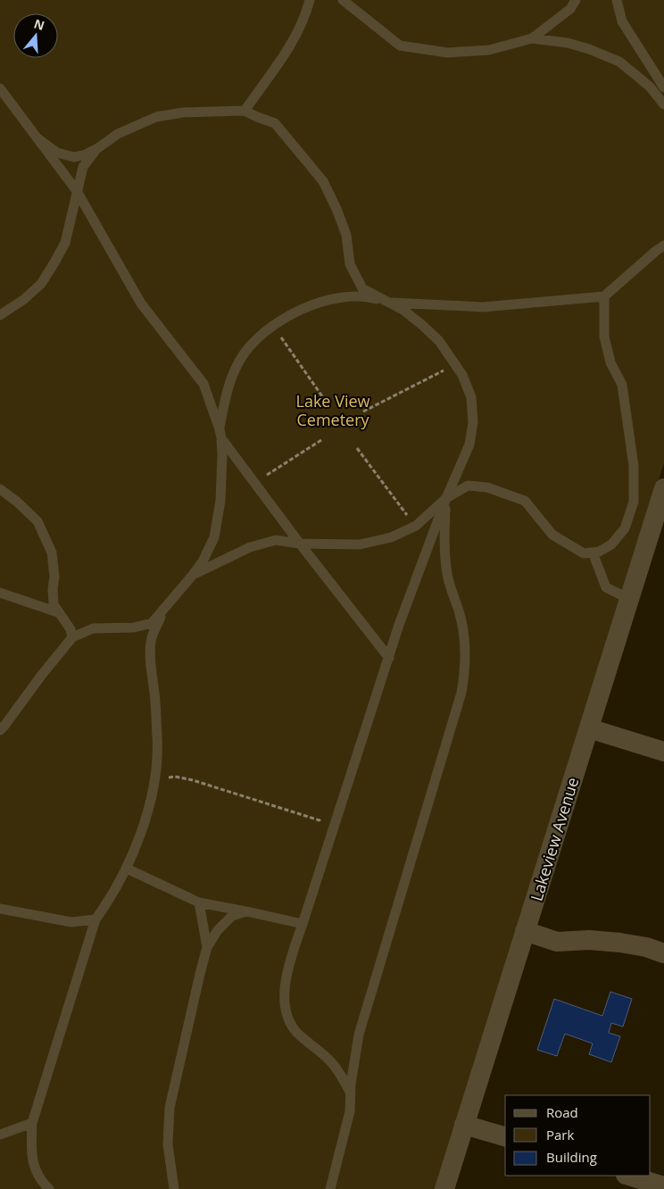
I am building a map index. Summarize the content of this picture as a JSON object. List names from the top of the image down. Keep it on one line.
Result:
{"streets":{"street":["Lakeview Avenue"]},"parks":["Lake View Cemetery"],"legend":["Road","Park","Building"],"north":"top"}
